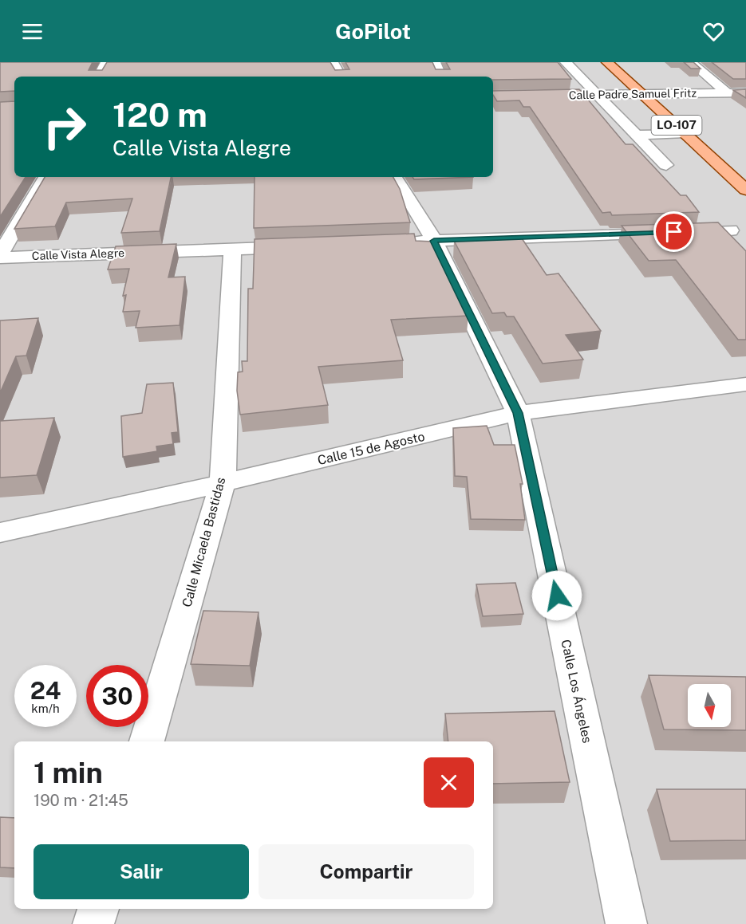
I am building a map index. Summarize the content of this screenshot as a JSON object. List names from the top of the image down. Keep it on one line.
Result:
{"streets":{"main road":["LO-107"],"street":["Calle Padre Samuel Fritz","Calle Vista Alegre","Calle 15 de Agosto","Calle Micaela Bastidas","Calle Los Ángeles"]},"crossings":[["Calle Padre Samuel Fritz","LO-107"],["Calle Vista Alegre","Calle Micaela Bastidas"],["Calle 15 de Agosto","Calle Micaela Bastidas"],["Calle 15 de Agosto","Calle Los Ángeles"]],"north":"bottom","page":{"header":"GoPilot","turn":["120 m","Calle Vista Alegre"],"speed":"24 km/h","limit":"30","heading":["1 min","190 m · 21:45"],"buttons":["Salir","Compartir"]}}
